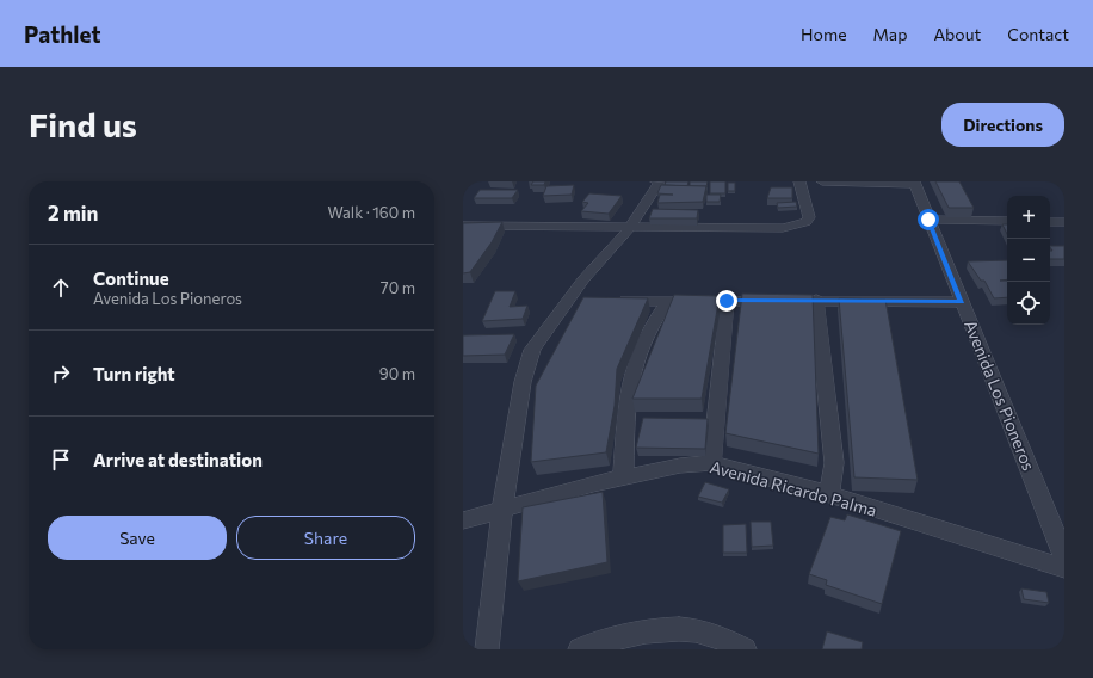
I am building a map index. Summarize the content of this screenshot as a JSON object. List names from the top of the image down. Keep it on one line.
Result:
{"streets":{"street":["Avenida Los Pioneros","Avenida Ricardo Palma"]},"page":{"header":"Pathlet","nav":["Home","Map","About","Contact"],"buttons":["Directions",["Save","Share"]],"title":"Find us","heading":["2 min","Walk · 160 m"],"map_buttons":["+","−"],"list":[["Continue","Avenida Los Pioneros","70 m"],["Turn right","90 m"],"Arrive at destination"]}}
